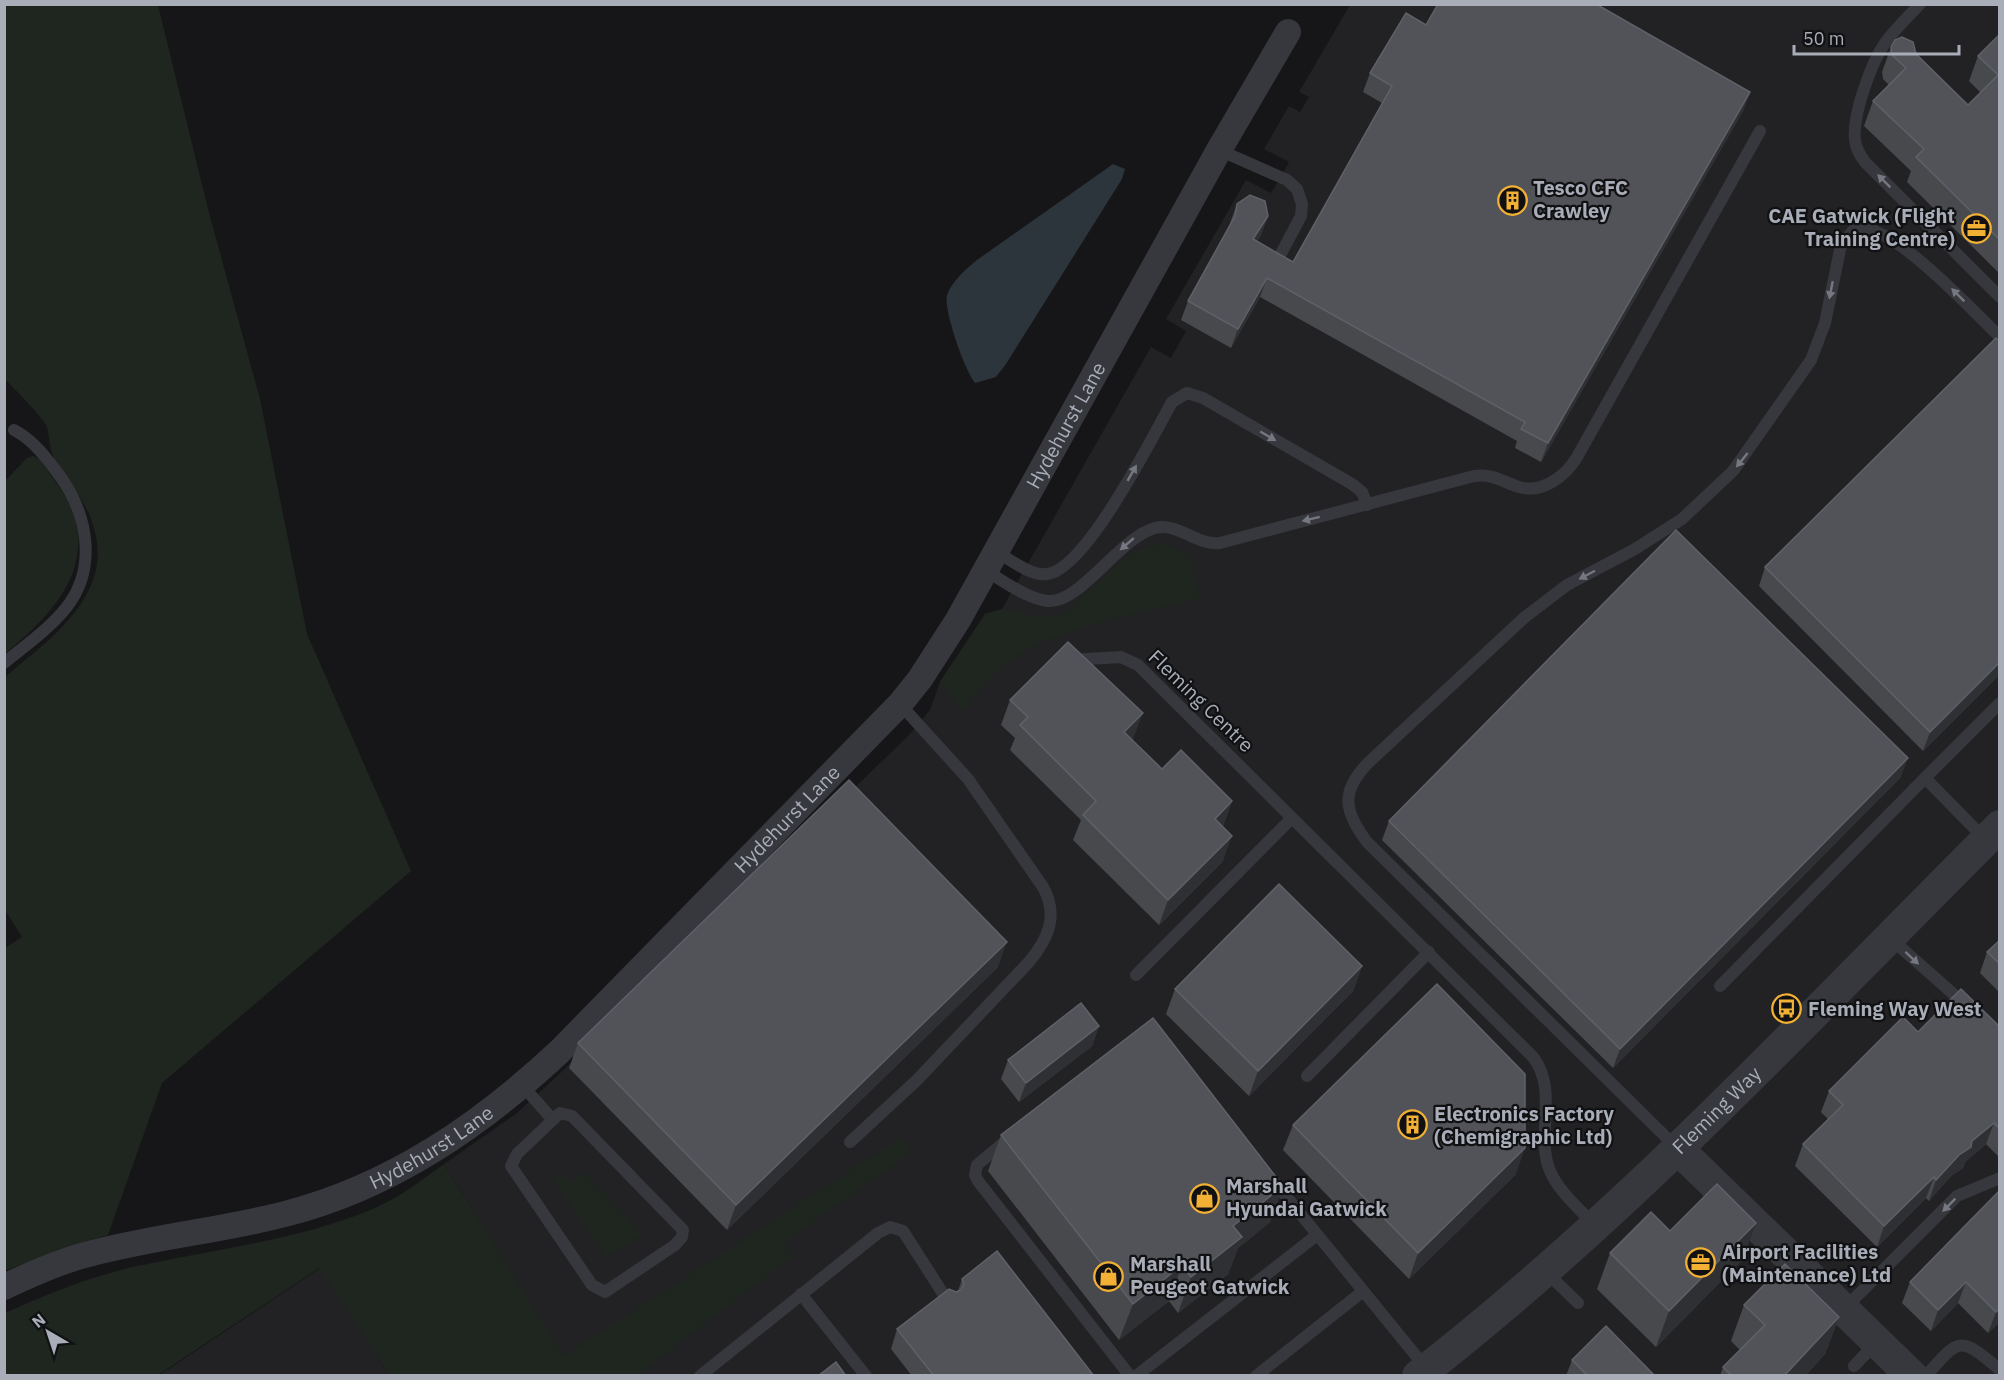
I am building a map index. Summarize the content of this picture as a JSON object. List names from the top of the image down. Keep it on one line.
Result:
{"streets":{"street":["Hydehurst Lane","Fleming Way"],"lane":["Fleming Centre"]},"crossings":[["Fleming Centre","Fleming Way"]],"places":{"building":["Tesco CFC Crawley","Electronics Factory (Chemigraphic Ltd)"],"office":["CAE Gatwick (Flight Training Centre)","Airport Facilities (Maintenance) Ltd"],"bus stop":["Fleming Way West"],"shop":["Marshall Hyundai Gatwick","Marshall Peugeot Gatwick"]},"scale_bar":"50 m","north":"top left"}
